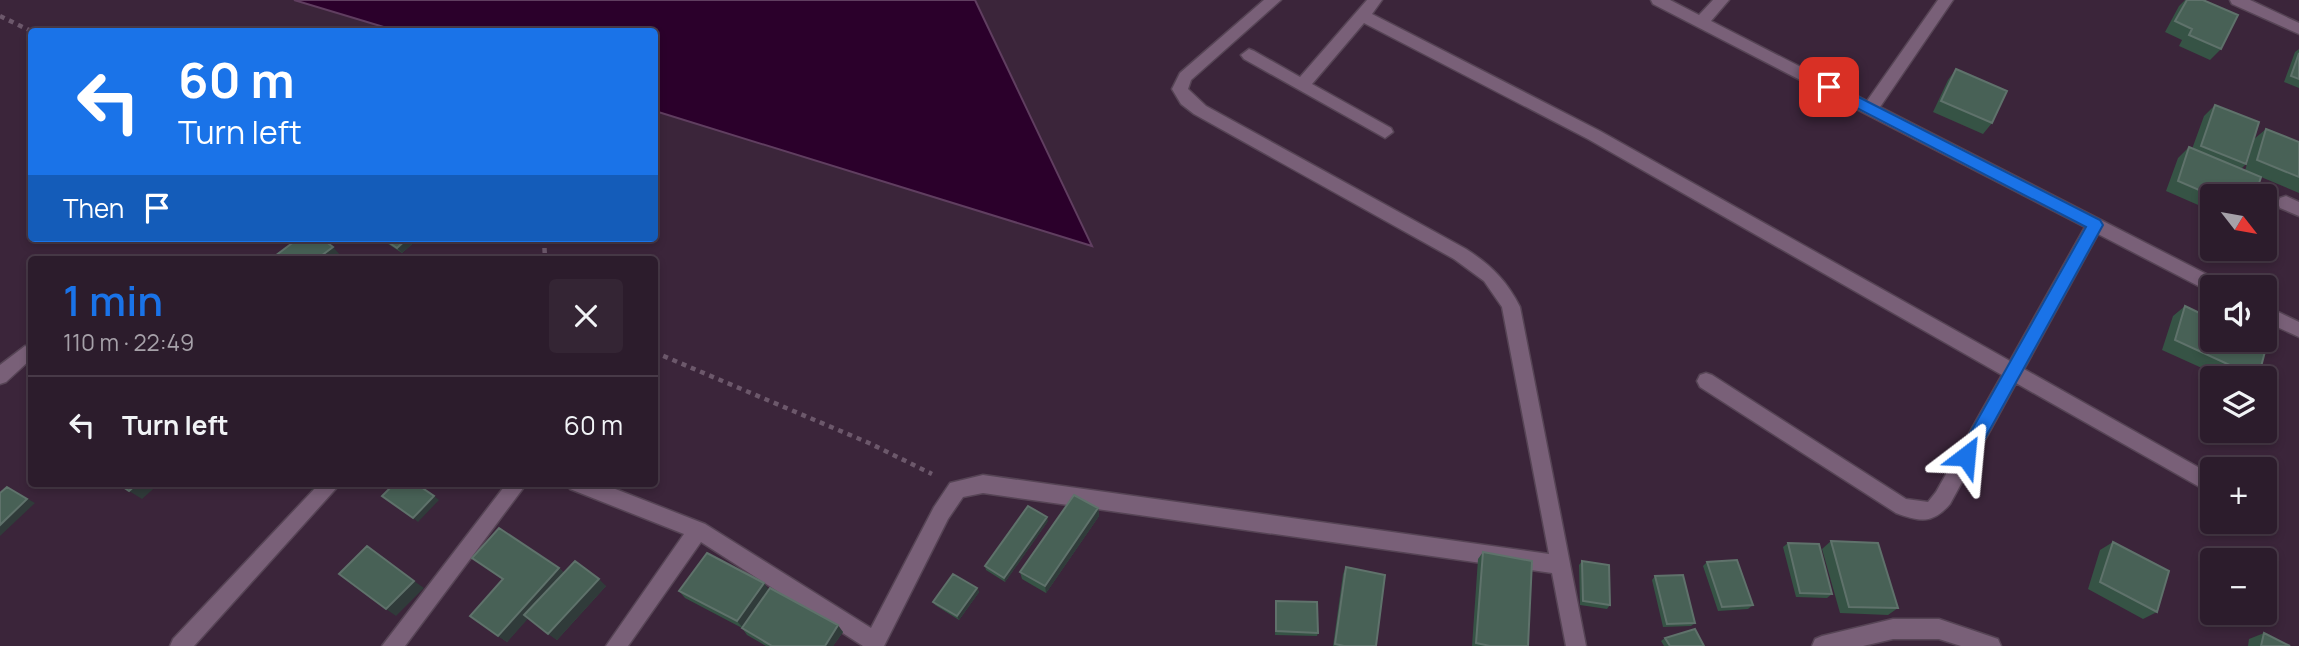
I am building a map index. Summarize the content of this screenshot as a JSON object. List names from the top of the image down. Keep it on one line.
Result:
{"north":"bottom right","page":{"turn":["60 m","Turn left"],"then":"Then","map_buttons":["+","−"],"heading":["1 min","110 m · 22:49"],"list":[{"name":"Turn left","value":"60 m"}]}}
